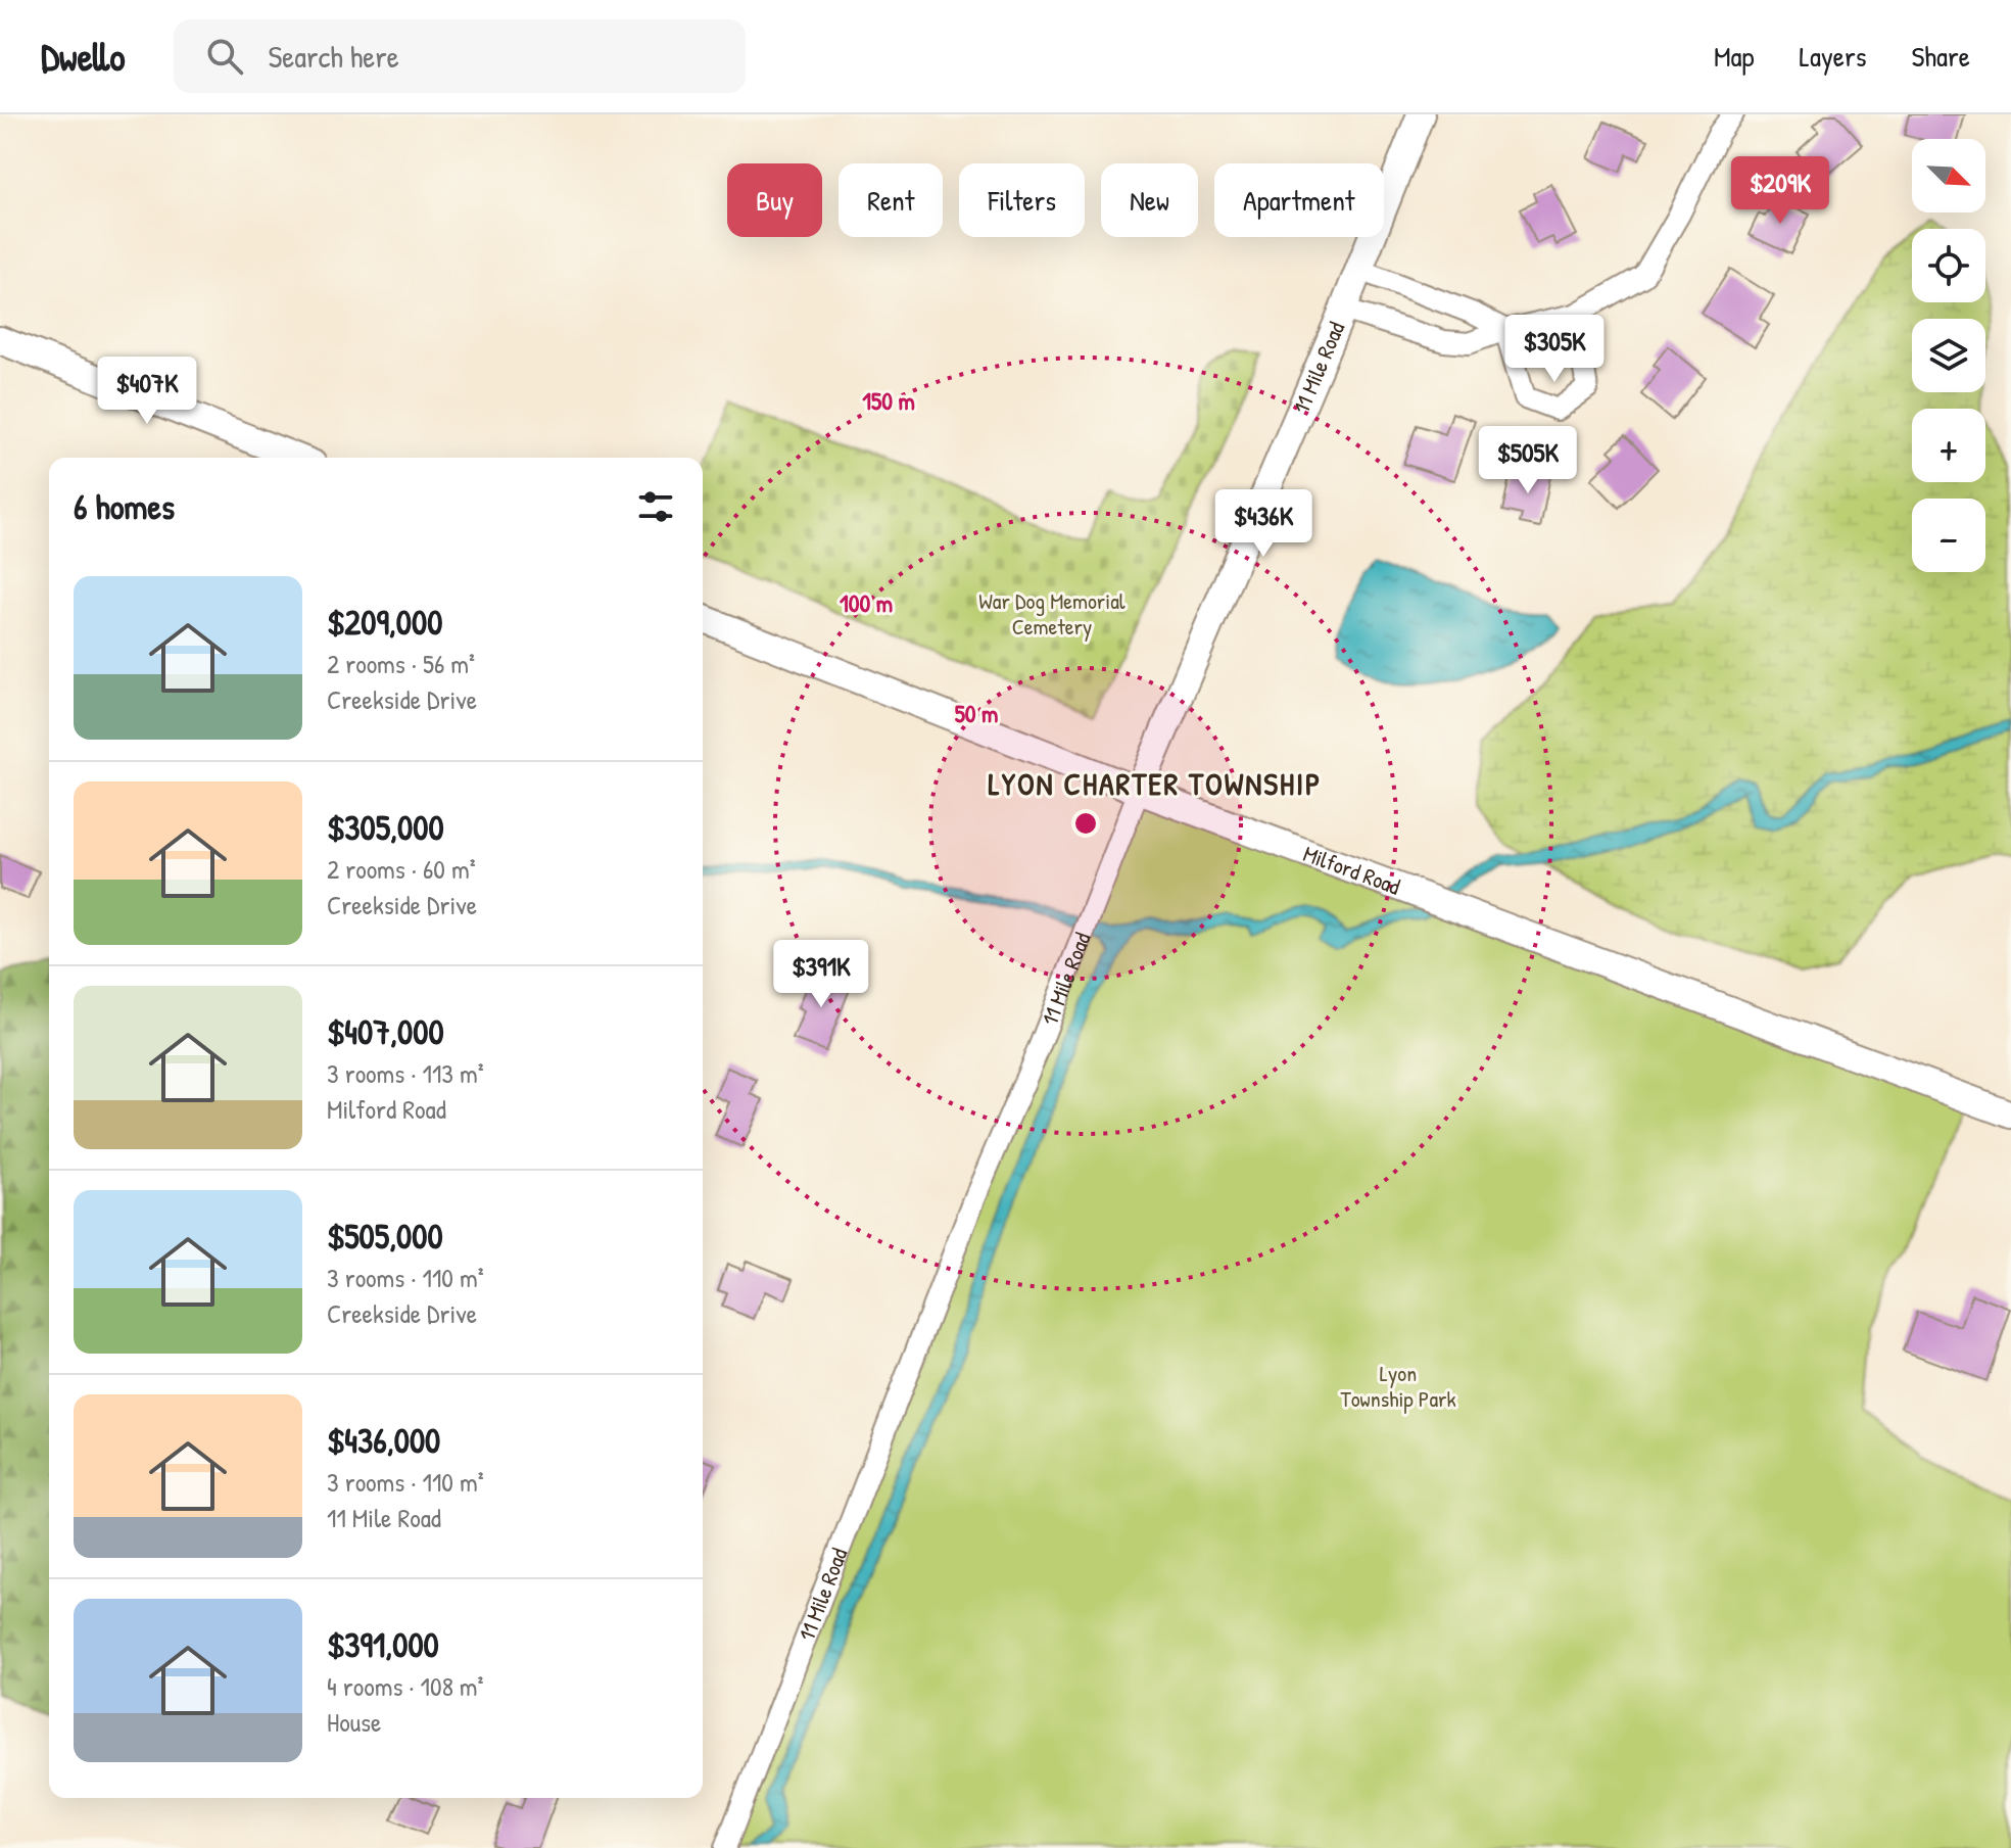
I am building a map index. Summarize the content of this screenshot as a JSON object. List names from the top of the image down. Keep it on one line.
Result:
{"streets":{"street":["11 Mile Road","Milford Road"]},"crossings":[["11 Mile Road","Milford Road"]],"districts":["LYON CHARTER TOWNSHIP"],"parks":["War Dog Memorial Cemetery","Lyon Township Park"],"north":"bottom right","page":{"header":"Dwello","search":"Search here","nav":["Map","Layers","Share"],"map_buttons":["+","−"],"price":["$209K","$305K","$407K","$505K","$436K","$391K"],"chip":["Buy","Rent","Filters","New","Apartment"],"heading":"6 homes","list":[{"name":"$209,000","note":"2 rooms · 56 m² · Creekside Drive"},{"name":"$305,000","note":"2 rooms · 60 m² · Creekside Drive"},{"name":"$407,000","note":"3 rooms · 113 m² · Milford Road"},{"name":"$505,000","note":"3 rooms · 110 m² · Creekside Drive"},{"name":"$436,000","note":"3 rooms · 110 m² · 11 Mile Road"},{"name":"$391,000","note":"4 rooms · 108 m² · House"}]},"rings":["150 m","100 m","50 m"]}
